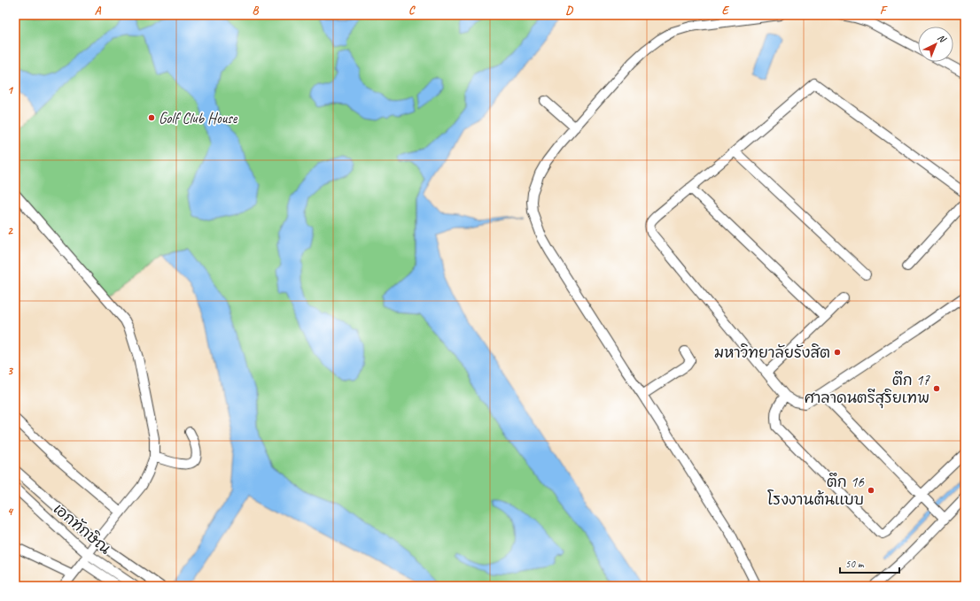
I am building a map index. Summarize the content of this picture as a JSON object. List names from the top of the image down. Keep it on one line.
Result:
{"streets":{"street":["เอกทักษิณ"]},"places":["Golf Club House","มหาวิทยาลัยรังสิต","ตึก 17 ศาลาดนตรีสุริยเทพ","ตึก 16 โรงงานต้นแบบ"],"scale_bar":"50 m","north":"top right","grid":{"columns":["A","B","C","D","E","F"],"rows":["1","2","3","4"]}}
